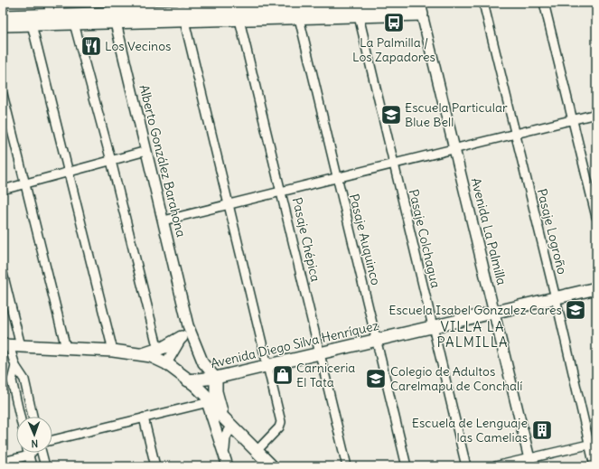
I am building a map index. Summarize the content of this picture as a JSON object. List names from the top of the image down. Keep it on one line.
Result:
{"streets":{"main road":["Avenida Diego Silva Henríquez"],"street":["Alberto González Barahona","Avenida La Palmilla","Pasaje Logroño","Pasaje Colchagua","Pasaje Chépica","Pasaje Auquinco"]},"crossings":[["Alberto González Barahona","Avenida Diego Silva Henríquez"],["Avenida La Palmilla","Avenida Diego Silva Henríquez"],["Pasaje Logroño","Avenida Diego Silva Henríquez"],["Pasaje Colchagua","Avenida Diego Silva Henríquez"],["Pasaje Chépica","Avenida Diego Silva Henríquez"],["Pasaje Auquinco","Avenida Diego Silva Henríquez"]],"districts":["VILLA LA PALMILLA"],"places":{"bus stop":["La Palmilla / Los Zapadores"],"restaurant":["Los Vecinos"],"school or university":["Escuela Particular Blue Bell","Escuela Isabel Gonzalez Cares","Colegio de Adultos Carelmapu de Conchalí"],"shop":["Carniceria El Tata"],"building":["Escuela de Lenguaje las Camelias"]},"north":"bottom"}
